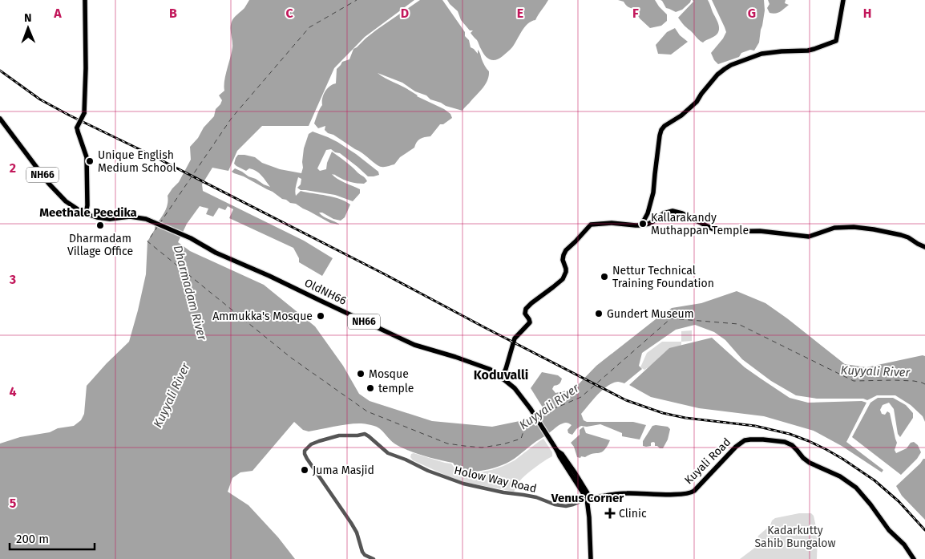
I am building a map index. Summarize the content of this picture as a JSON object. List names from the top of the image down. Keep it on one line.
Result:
{"streets":{"main road":["NH66","OldNH66","Kuyali Road"],"street":["Holow Way Road"]},"crossings":[["NH66","OldNH66"],["NH66","Kuyali Road"],["NH66","Holow Way Road"],["OldNH66","Kuyali Road"],["OldNH66","Holow Way Road"],["Kuyali Road","Holow Way Road"]],"districts":["Meethale Peedika","Koduvalli","Venus Corner"],"water":["Dharmadam River","Kuyyali River"],"parks":["Kadarkutty Sahib Bungalow"],"places":{"other":["Unique English Medium School","Kallarakandy Muthappan Temple","Dharmadam Village Office","Nettur Technical Training Foundation","Gundert Museum","Ammukka's Mosque","Mosque","temple","Juma Masjid"],"health":["Clinic"]},"scale_bar":"200 m","north":"top","grid":{"columns":["A","B","C","D","E","F","G","H"],"rows":["2","3","4","5"]}}
